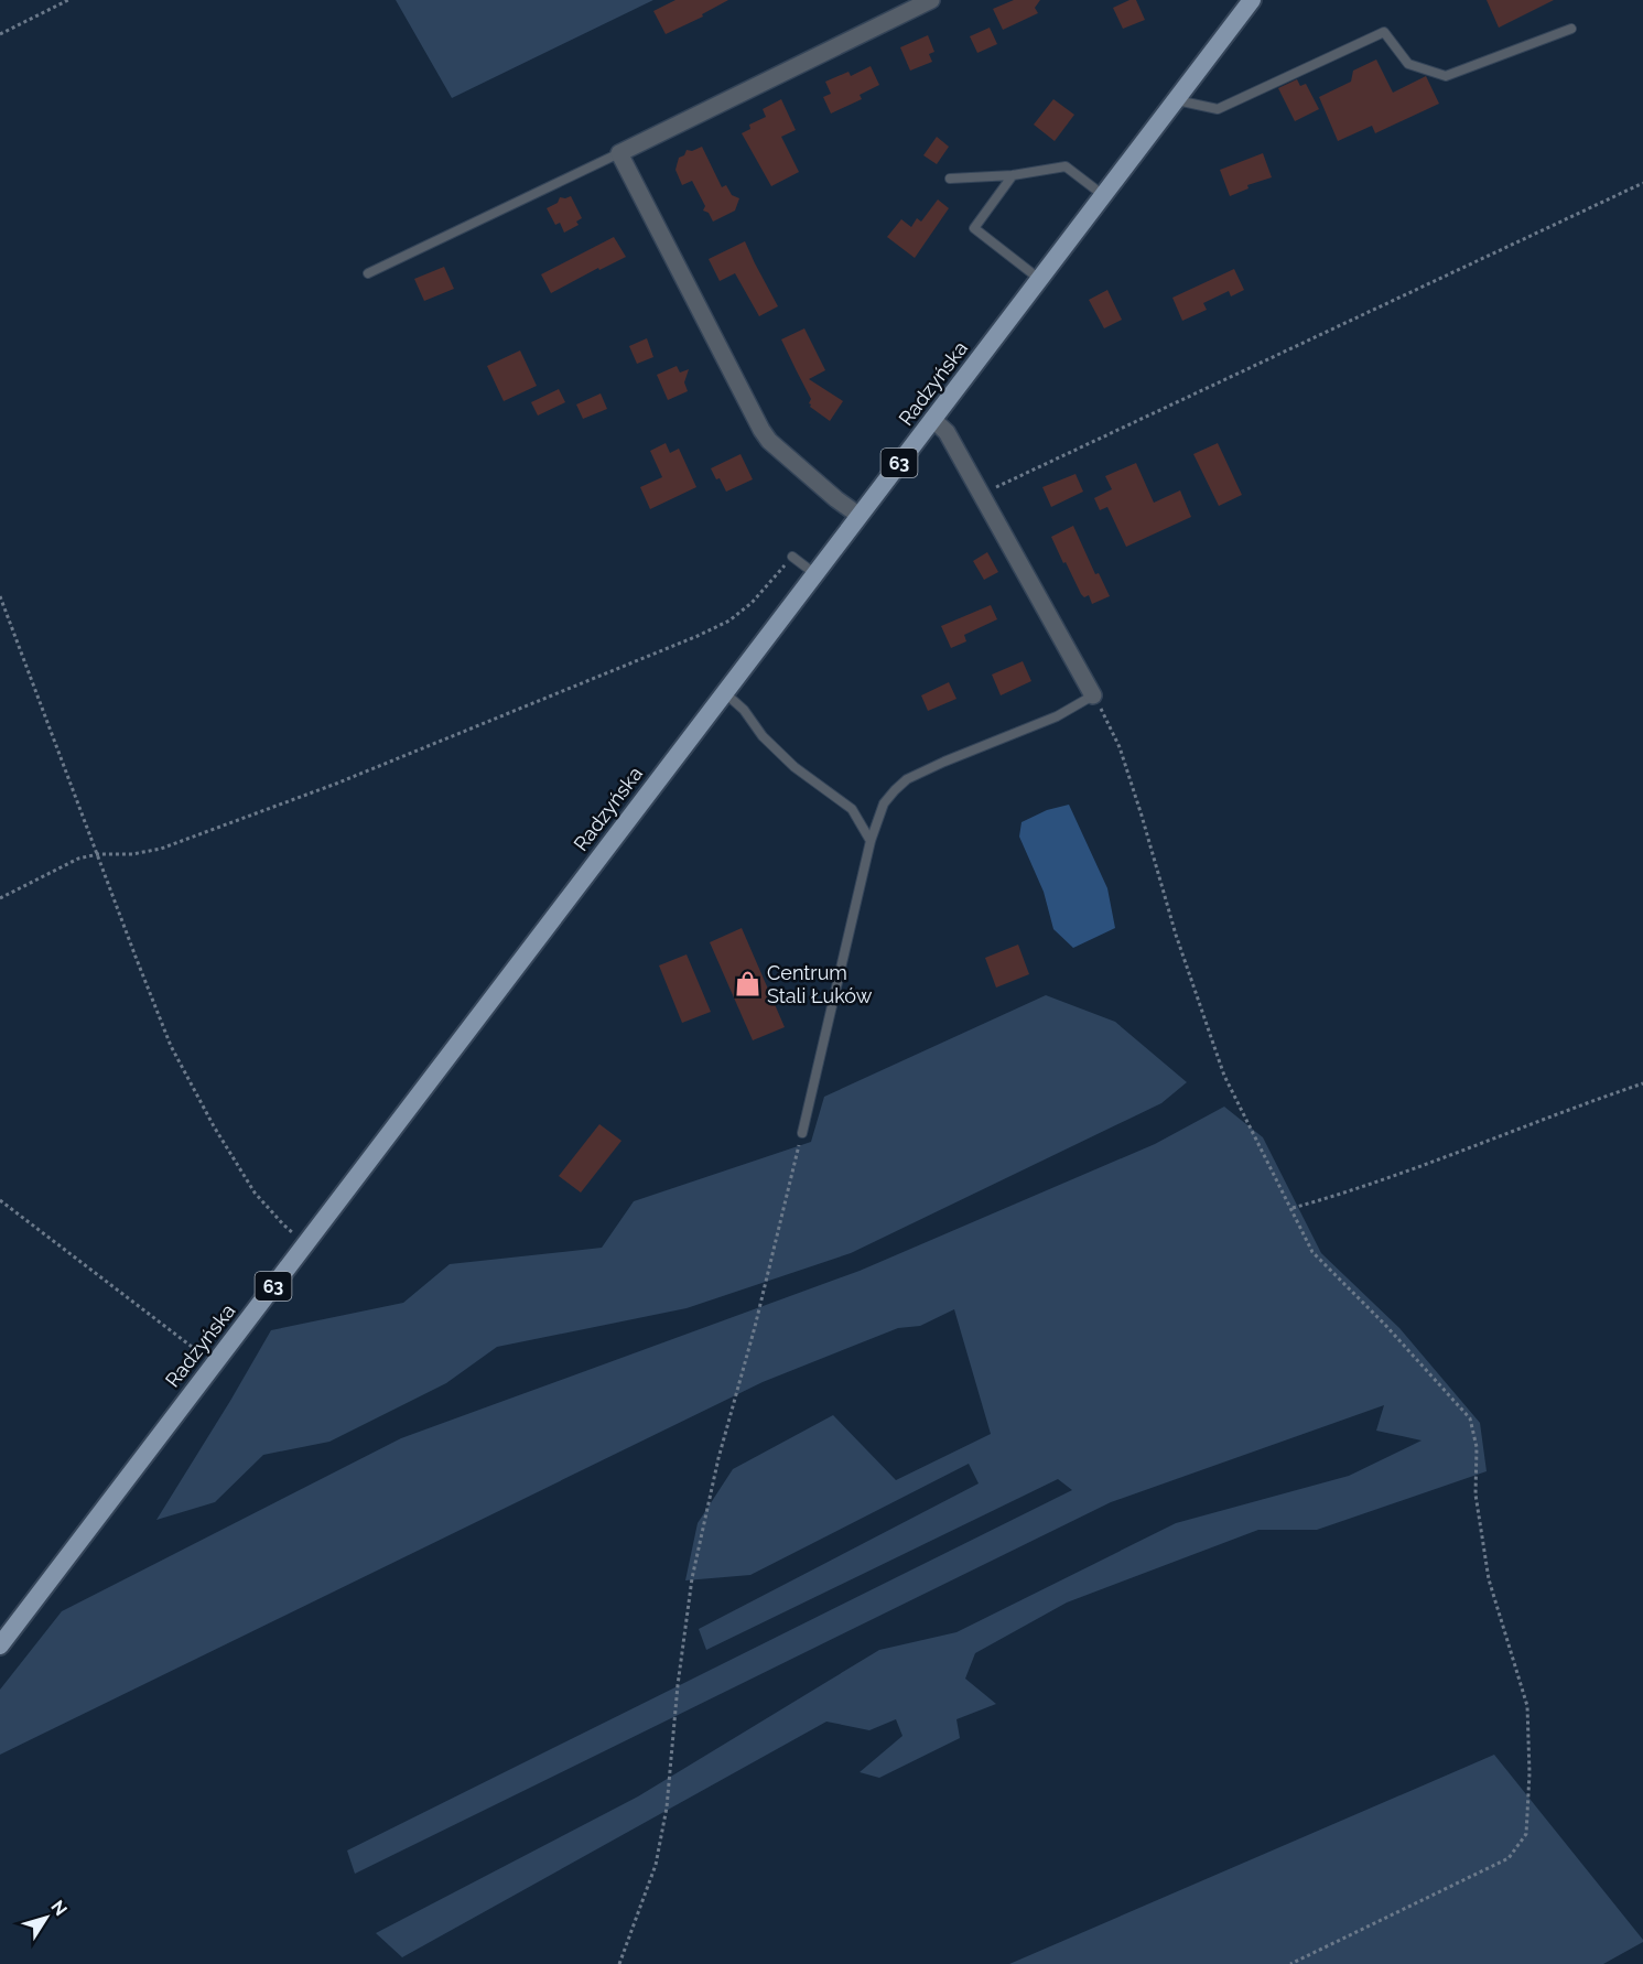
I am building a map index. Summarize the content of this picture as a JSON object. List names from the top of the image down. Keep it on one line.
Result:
{"streets":{"main road":["Radzyńska","63"]},"places":{"shop":["Centrum Stali Łuków"]},"north":"top right"}
